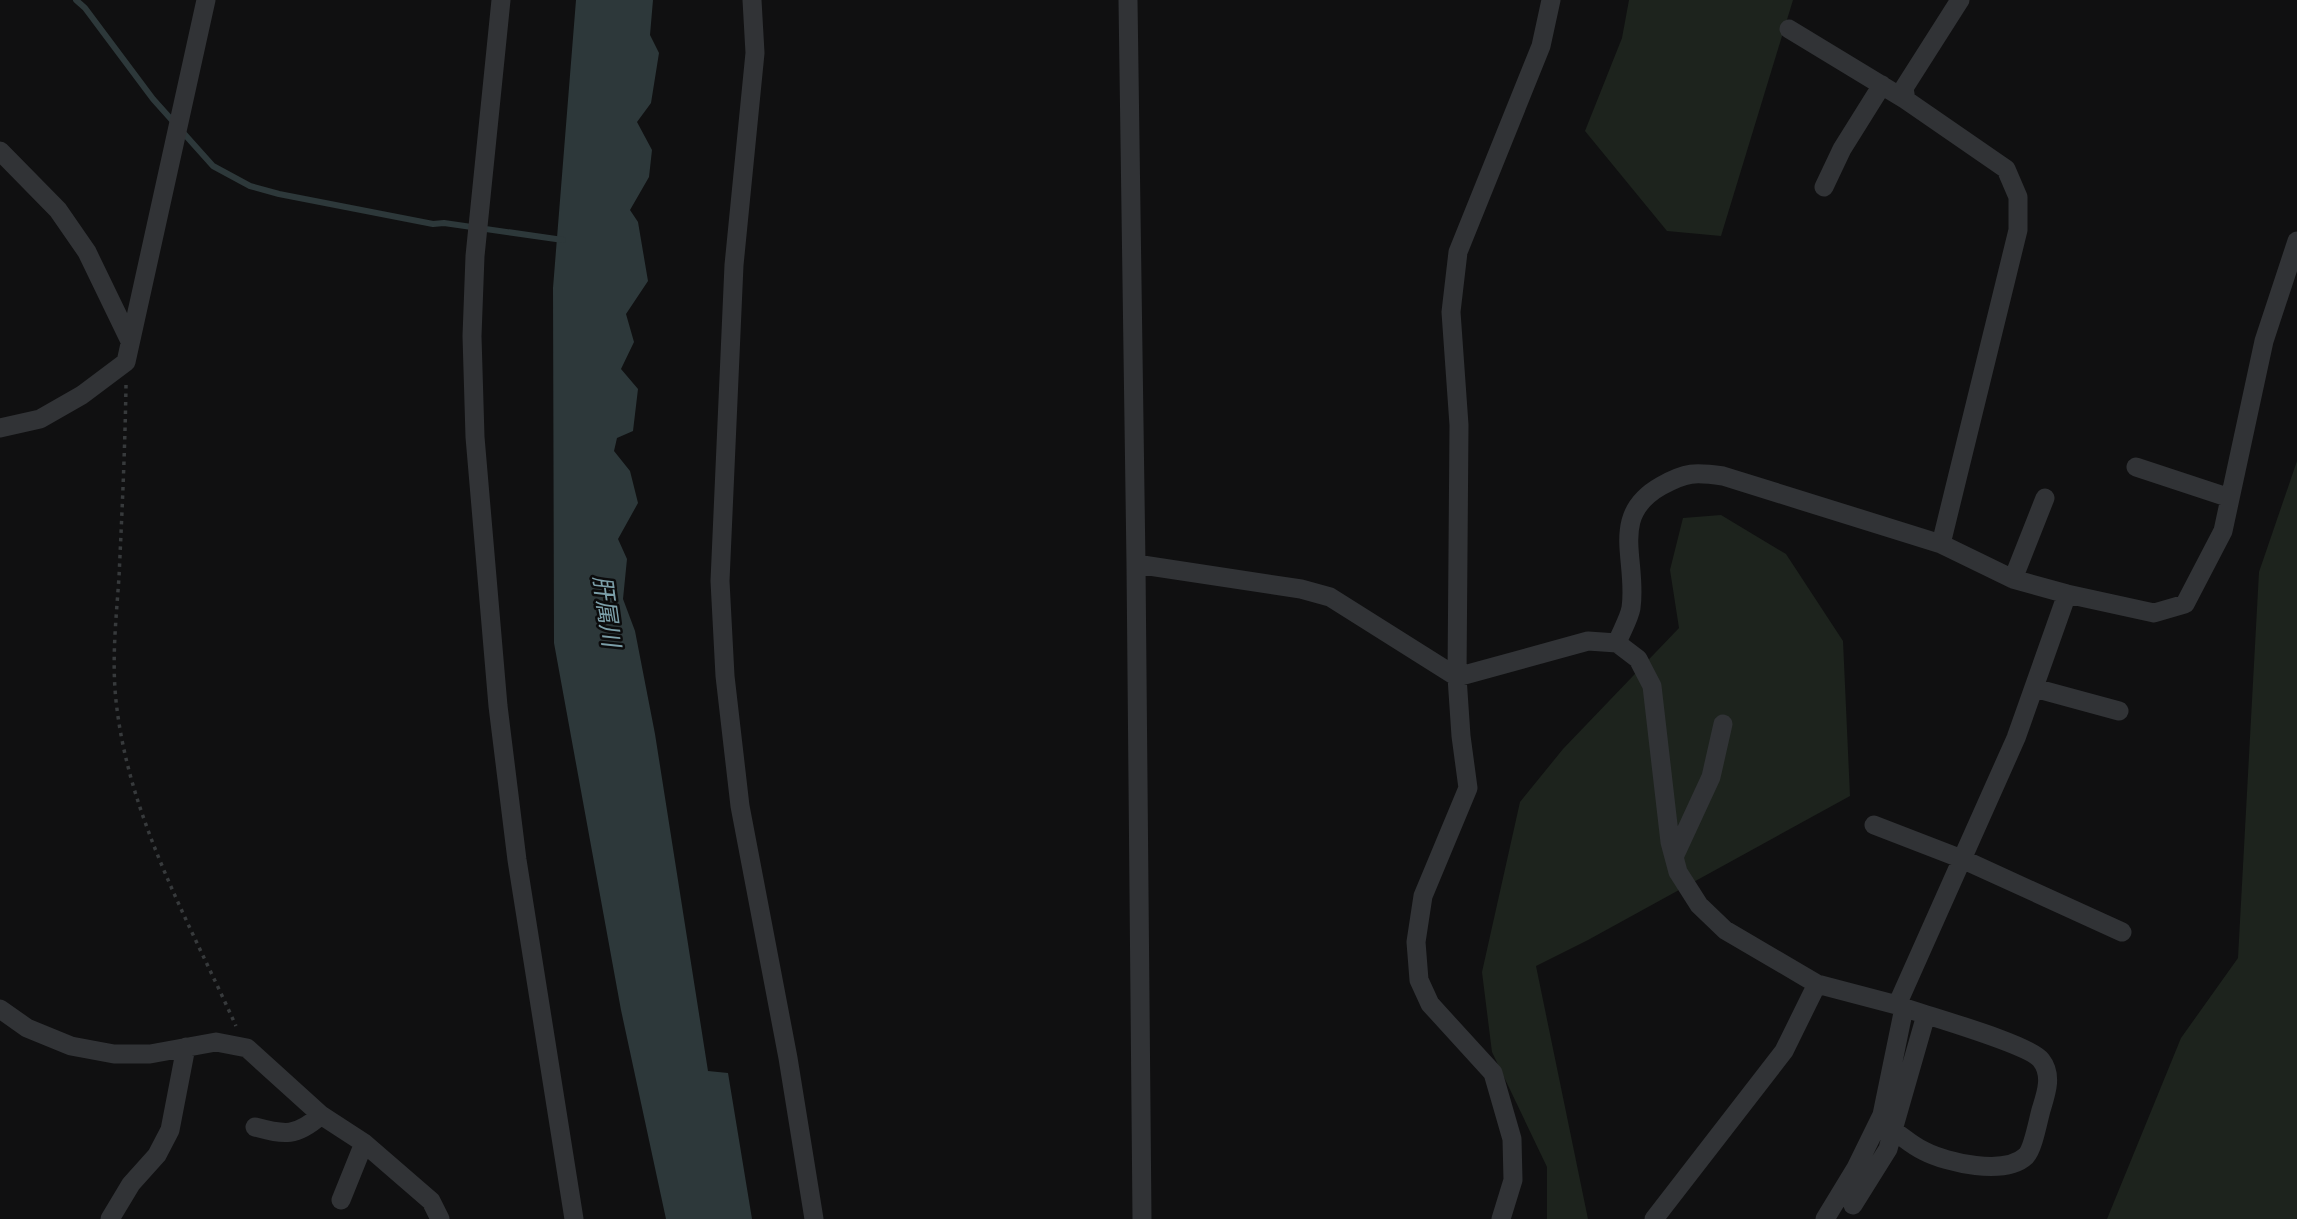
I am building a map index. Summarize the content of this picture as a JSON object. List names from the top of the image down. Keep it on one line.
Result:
{"water":["肝属川"]}
